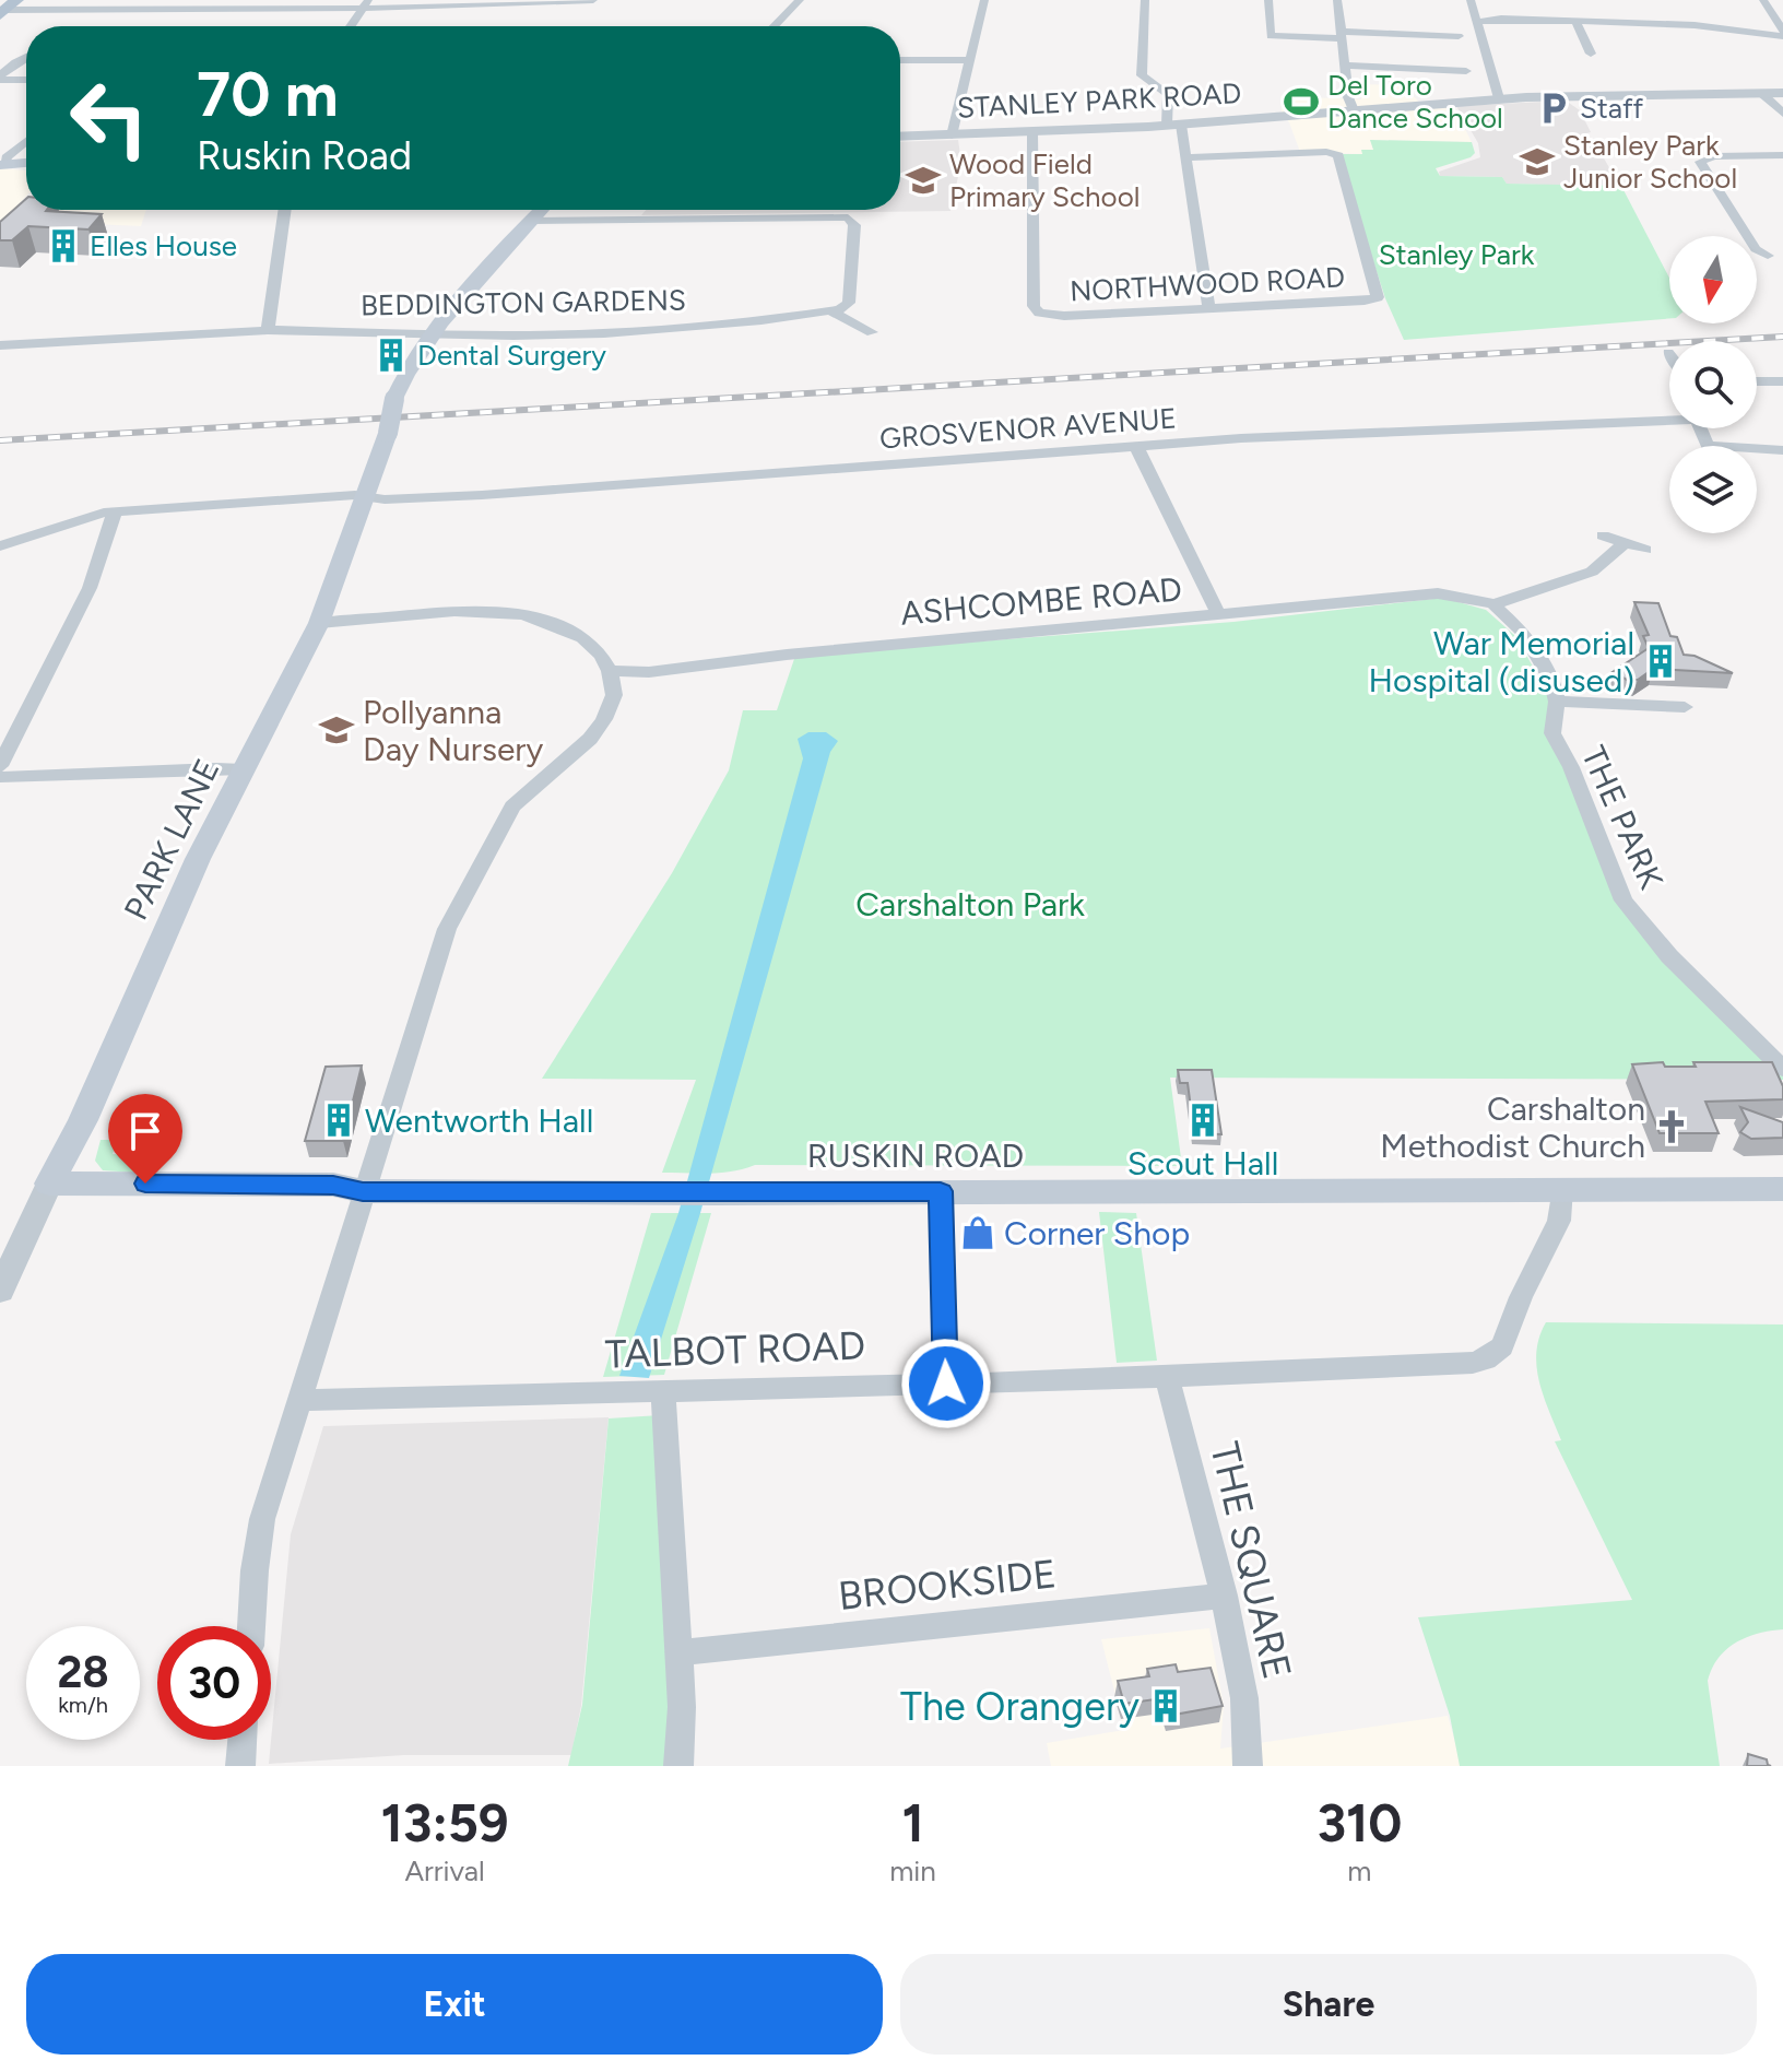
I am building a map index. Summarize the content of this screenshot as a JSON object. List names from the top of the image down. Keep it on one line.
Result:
{"streets":{"main road":["PARK LANE","RUSKIN ROAD"],"street":["STANLEY PARK ROAD","NORTHWOOD ROAD","BEDDINGTON GARDENS","GROSVENOR AVENUE","ASHCOMBE ROAD","THE PARK","TALBOT ROAD","THE SQUARE","BROOKSIDE"]},"crossings":[["STANLEY PARK ROAD","NORTHWOOD ROAD"],["BEDDINGTON GARDENS","PARK LANE"],["GROSVENOR AVENUE","PARK LANE"],["ASHCOMBE ROAD","THE PARK"],["PARK LANE","RUSKIN ROAD"],["RUSKIN ROAD","TALBOT ROAD"],["TALBOT ROAD","THE SQUARE"],["THE SQUARE","BROOKSIDE"]],"parks":["Stanley Park","Carshalton Park"],"places":{"sports":["Del Toro Dance School"],"parking":["Staff"],"school or university":["Stanley Park Junior School","Wood Field Primary School","Pollyanna Day Nursery"],"building":["Elles House","Dental Surgery","War Memorial Hospital (disused)","Wentworth Hall","Scout Hall","The Orangery"],"church":["Carshalton Methodist Church"],"shop":["Corner Shop"]},"north":"bottom","page":{"turn":["70 m","Ruskin Road"],"speed":"28 km/h","limit":"30","eta":["13:59","Arrival","1","min","310","m"],"buttons":["Exit","Share"]}}
